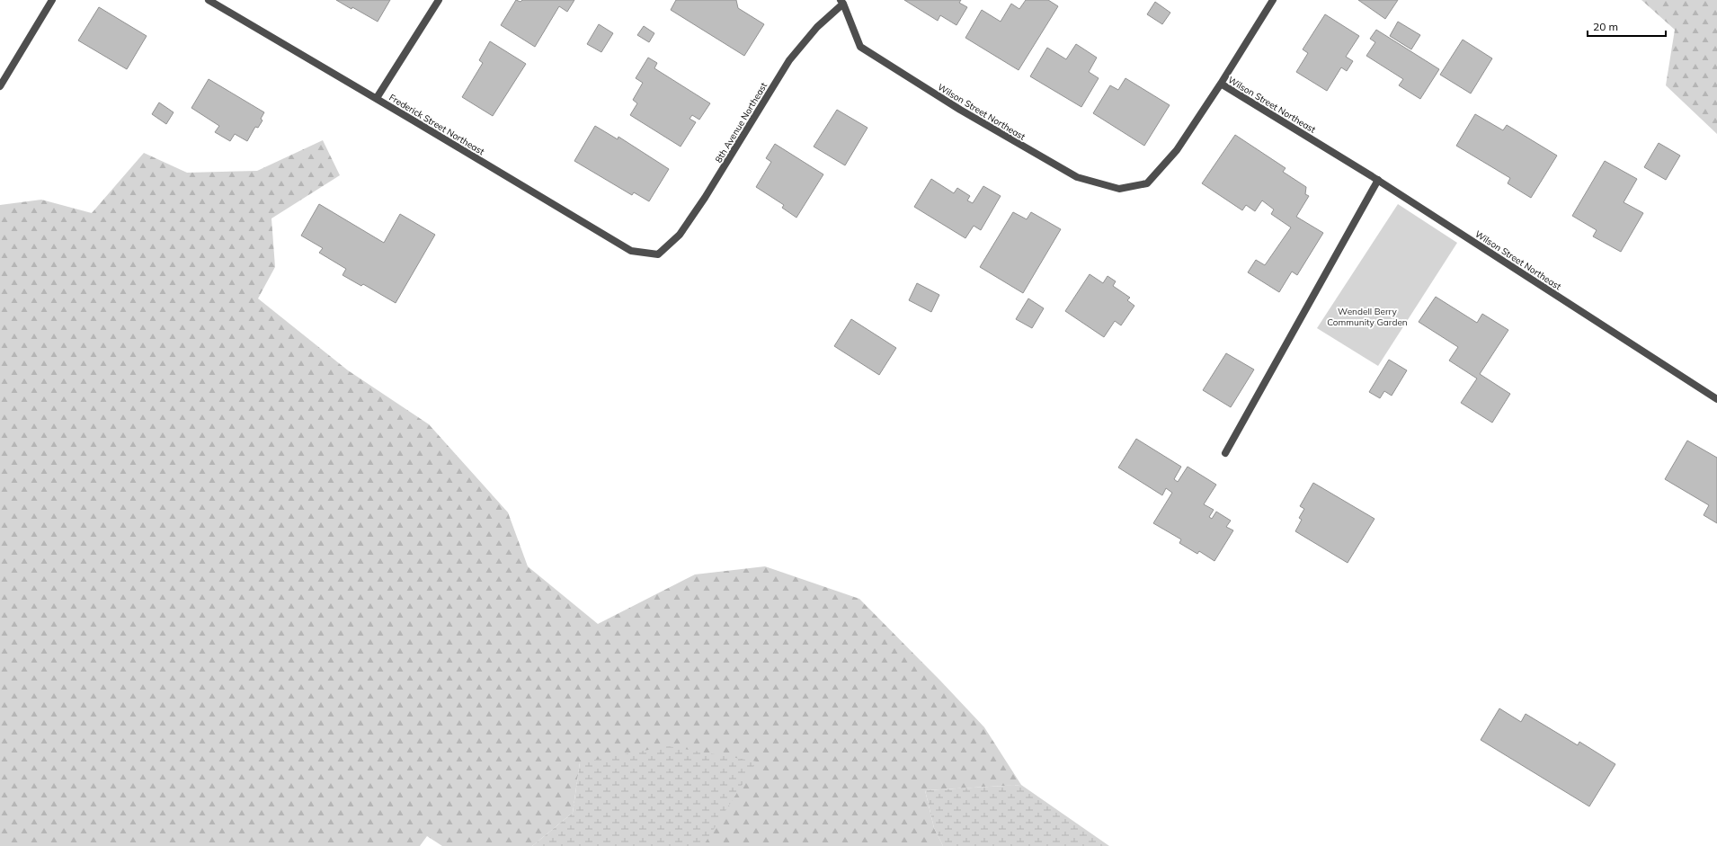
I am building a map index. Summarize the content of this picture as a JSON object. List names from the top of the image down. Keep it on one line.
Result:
{"streets":{"street":["Wilson Street Northeast","8th Avenue Northeast","Frederick Street Northeast"]},"crossings":[["Wilson Street Northeast","8th Avenue Northeast"],["8th Avenue Northeast","Frederick Street Northeast"]],"parks":["Wendell Berry Community Garden"],"scale_bar":"20 m"}
